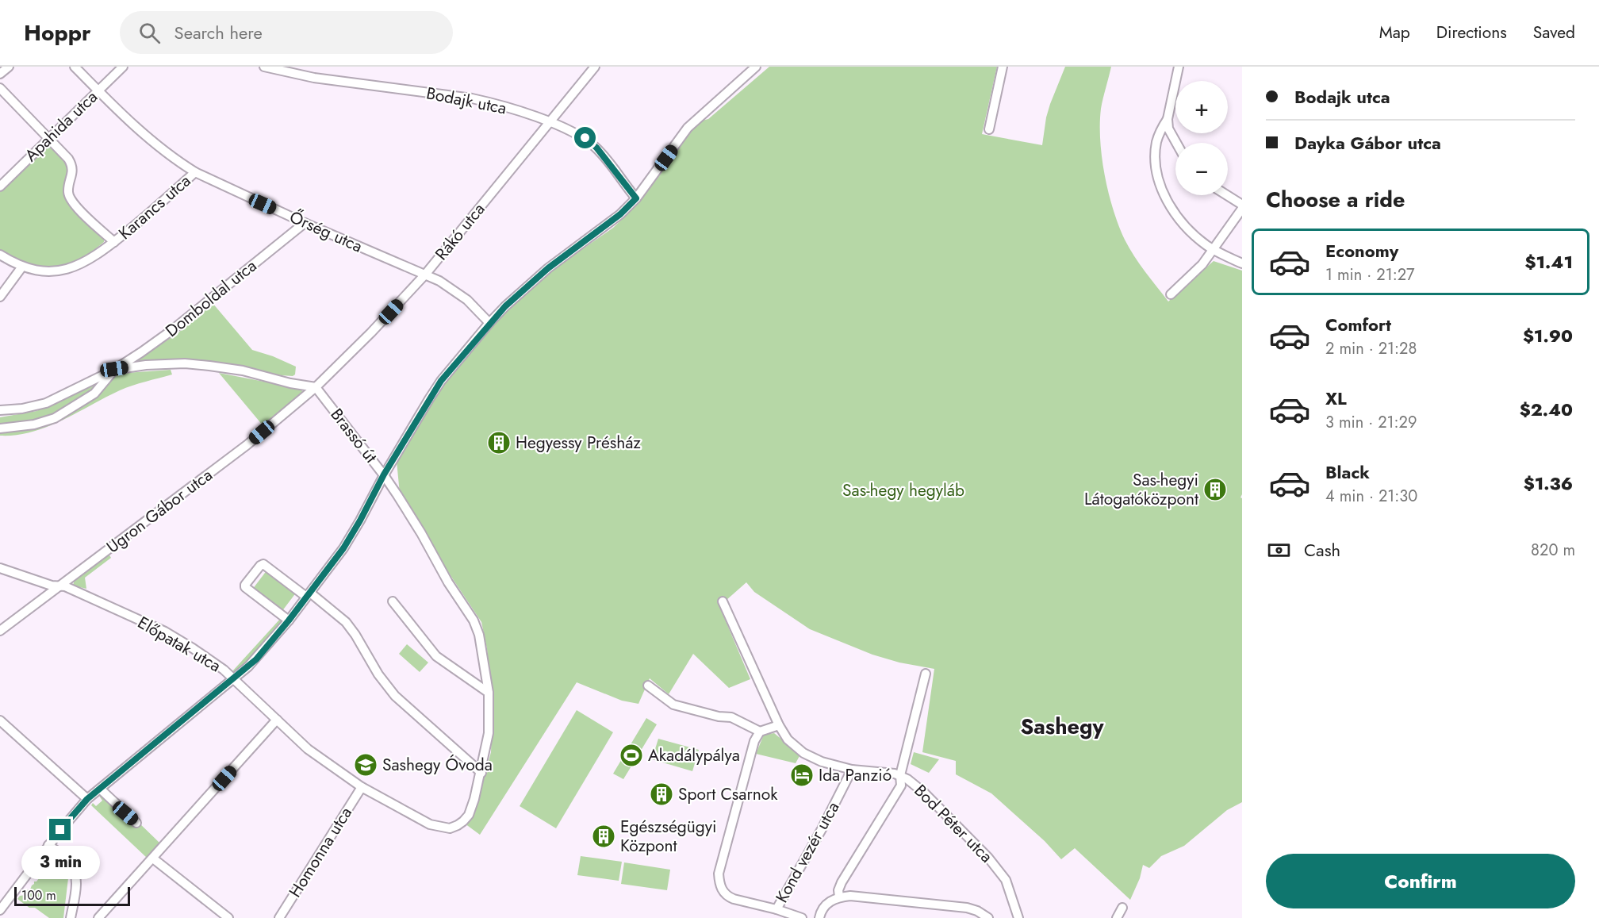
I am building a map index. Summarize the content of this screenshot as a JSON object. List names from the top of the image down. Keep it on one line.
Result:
{"streets":{"street":["Bodajk utca","Apahida utca","Karancs utca","Őrség utca","Rákó utca","Domboldal utca","Brassó út","Ugron Gábor utca","Előpatak utca","Bod Péter utca","Homonna utca","Kond vezér utca"]},"crossings":[["Bodajk utca","Rákó utca"],["Apahida utca","Őrség utca"],["Karancs utca","Őrség utca"],["Őrség utca","Rákó utca"],["Őrség utca","Domboldal utca"],["Rákó utca","Brassó út"],["Rákó utca","Ugron Gábor utca"],["Brassó út","Ugron Gábor utca"],["Brassó út","Előpatak utca"],["Ugron Gábor utca","Előpatak utca"],["Előpatak utca","Homonna utca"],["Bod Péter utca","Kond vezér utca"]],"districts":["Sashegy"],"parks":["Sas-hegy hegyláb"],"places":{"building":["Hegyessy Présház","Sas-hegyi Látogatóközpont","Sport Csarnok","Egészségügyi Központ"],"sports":["Akadálypálya"],"school or university":["Sashegy Óvoda"],"hotel":["Ida Panzió"]},"scale_bar":"100 m","page":{"header":"Hoppr","search":"Search here","nav":["Map","Directions","Saved"],"banner":["Bodajk utca","Dayka Gábor utca"],"map_buttons":["+","−"],"heading":"Choose a ride","list":[{"name":"Economy","note":"1 min · 21:27","value":"$1.41"},{"name":"Comfort","note":"2 min · 21:28","value":"$1.90"},{"name":"XL","note":"3 min · 21:29","value":"$2.40"},{"name":"Black","note":"4 min · 21:30","value":"$1.36"}],"pay":["Cash","820 m"],"buttons":"Confirm","bubble":"3 min","scale":"100 m"}}
